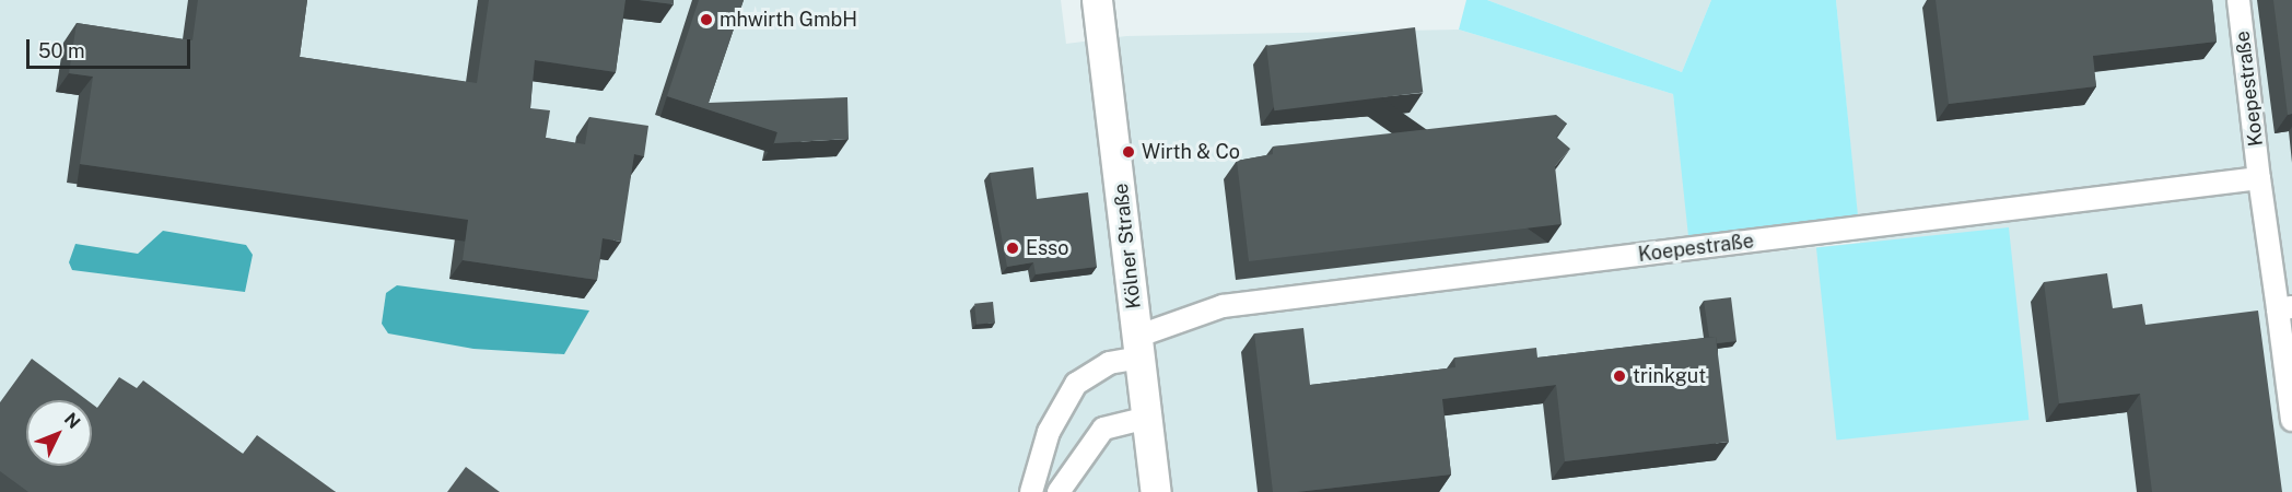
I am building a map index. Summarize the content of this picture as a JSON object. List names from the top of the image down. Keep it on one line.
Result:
{"streets":{"main road":["Kölner Straße"],"street":["Koepestraße"]},"crossings":[["Koepestraße","Kölner Straße"]],"places":["mhwirth GmbH","Wirth & Co","Esso","trinkgut"],"scale_bar":"50 m","north":"top right"}
